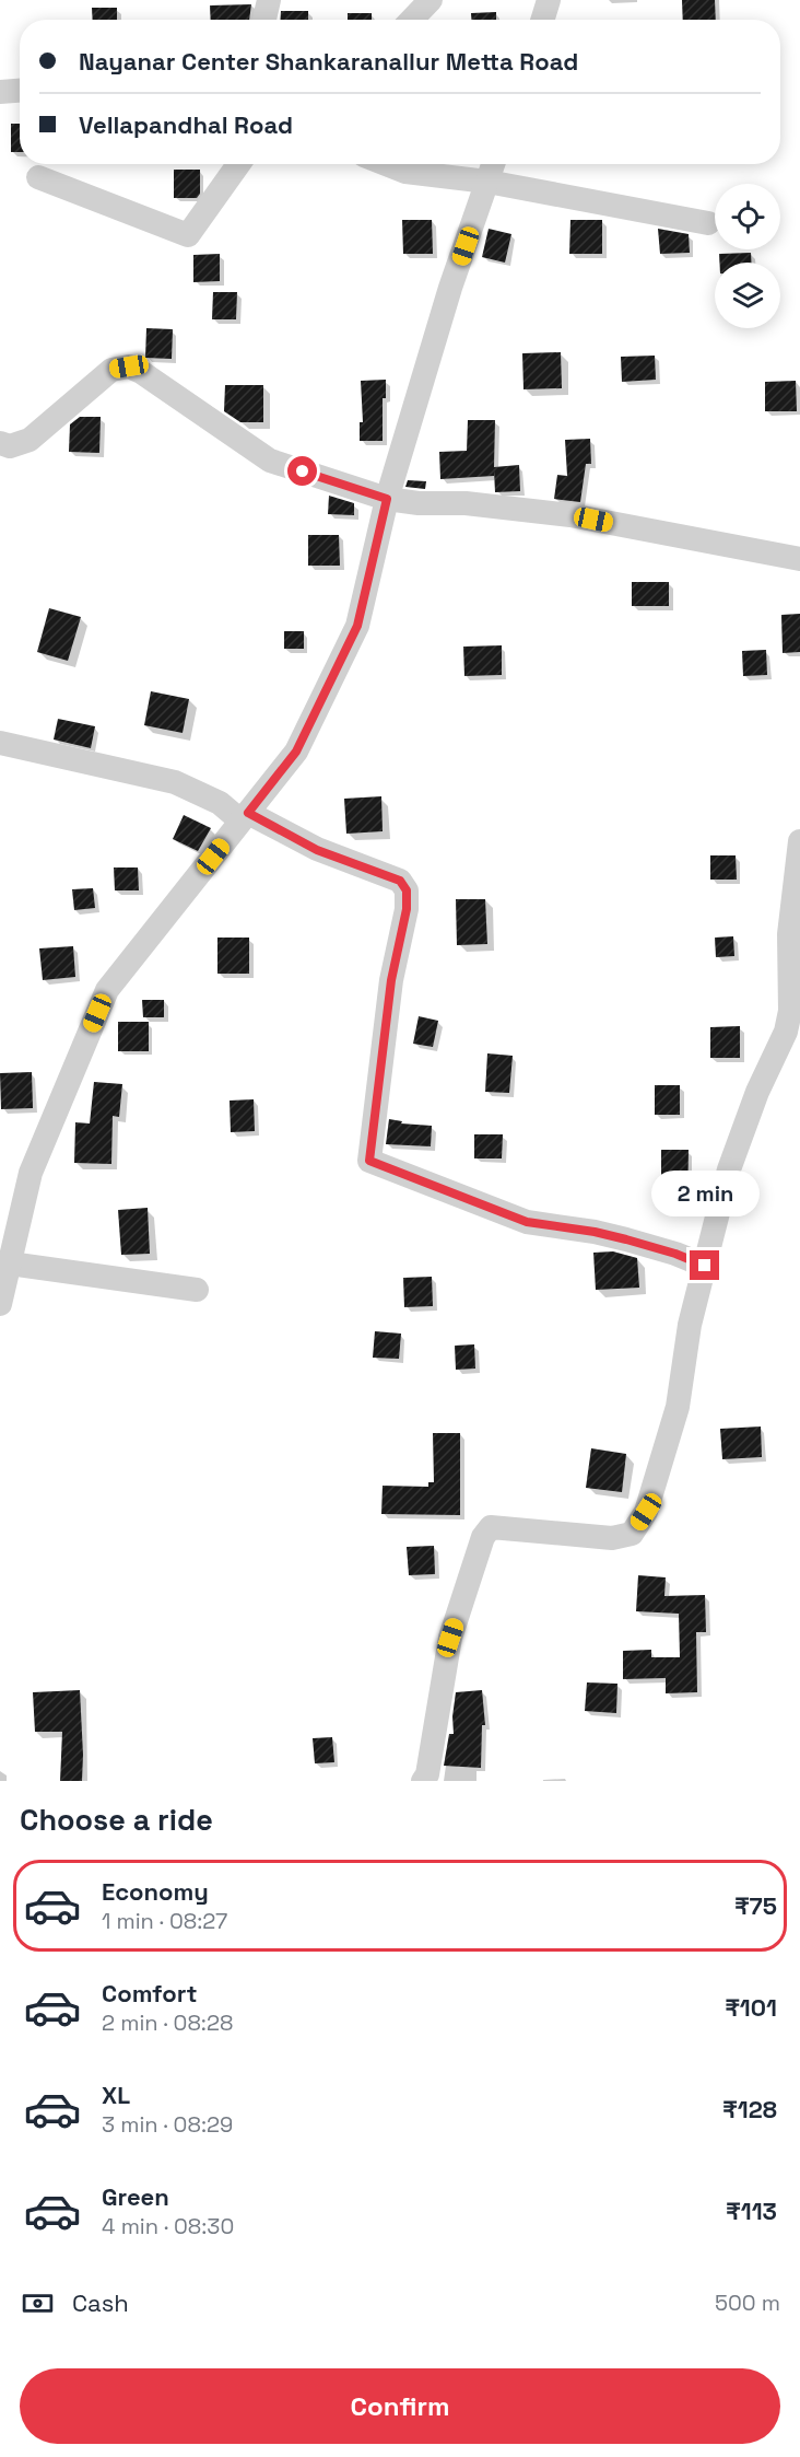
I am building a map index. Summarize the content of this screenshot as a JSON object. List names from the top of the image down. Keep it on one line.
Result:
{"page":{"banner":["Nayanar Center Shankaranallur Metta Road","Vellapandhal Road"],"bubble":"2 min","heading":"Choose a ride","list":[{"name":"Economy","note":"1 min · 08:27","value":"₹75"},{"name":"Comfort","note":"2 min · 08:28","value":"₹101"},{"name":"XL","note":"3 min · 08:29","value":"₹128"},{"name":"Green","note":"4 min · 08:30","value":"₹113"}],"pay":["Cash","500 m"],"buttons":"Confirm"}}
